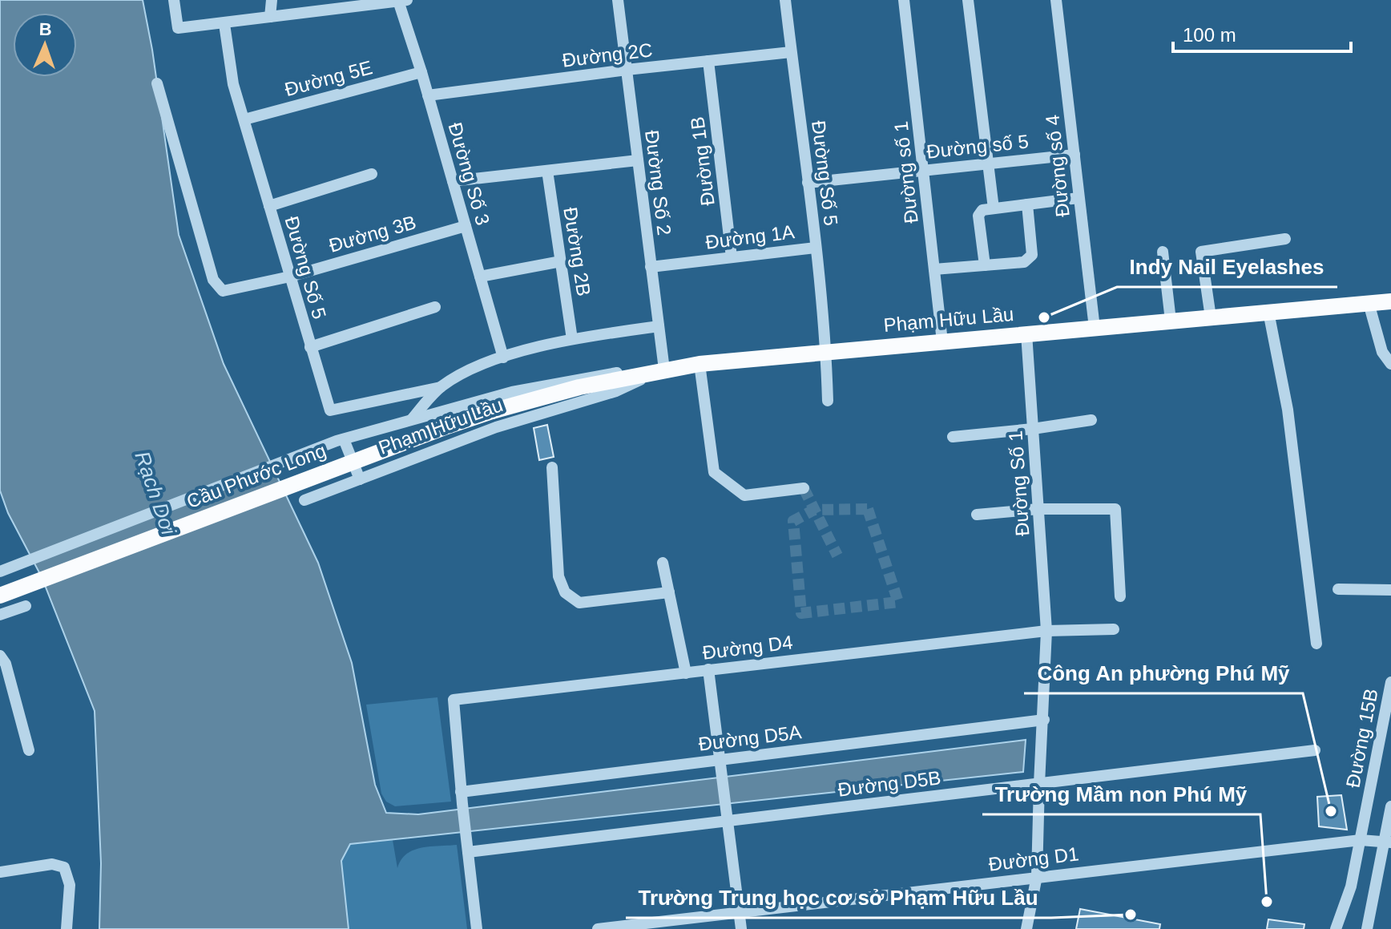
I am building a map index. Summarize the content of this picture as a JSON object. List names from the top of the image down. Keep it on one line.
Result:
{"streets":{"main road":["Phạm Hữu Lầu","Cầu Phước Long"],"street":["Đường 2C","Đường 5E","Đường số 5","Đường 1B","Đường số 4","Đường số 1","Đường Số 5","Đường Số 3","Đường Số 2","Đường 3B","Đường 1A","Đường 2B","Đường Số 1","Đường D4","Đường D5A","Đường 15B","Đường D5B","Đường D1"]},"crossings":[["Đường 2C","Đường 1B"],["Đường 2C","Đường Số 5"],["Đường 2C","Đường Số 3"],["Đường 2C","Đường Số 2"],["Đường 5E","Đường Số 5"],["Đường 5E","Đường Số 3"],["Đường số 5","Đường số 4"],["Đường số 5","Đường số 1"],["Đường số 5","Đường Số 5"],["Đường 1B","Đường 1A"],["Đường số 4","Phạm Hữu Lầu"],["Đường số 1","Phạm Hữu Lầu"],["Đường Số 5","Đường 3B"],["Đường Số 5","Đường 1A"],["Đường Số 5","Phạm Hữu Lầu"],["Đường Số 3","Đường 3B"],["Đường Số 2","Đường 1A"],["Đường Số 2","Phạm Hữu Lầu"],["Phạm Hữu Lầu","Cầu Phước Long"],["Phạm Hữu Lầu","Đường Số 1"],["Đường Số 1","Đường D4"],["Đường Số 1","Đường D5A"],["Đường Số 1","Đường D5B"],["Đường Số 1","Đường D1"],["Đường D4","Đường D5A"],["Đường 15B","Đường D1"]],"water":["Rạch Dơi"],"places":["Indy Nail Eyelashes","Công An phường Phú Mỹ","Trường Mầm non Phú Mỹ","Trường Trung học cơ sở Phạm Hữu Lầu"],"scale_bar":"100 m","north":"top"}
